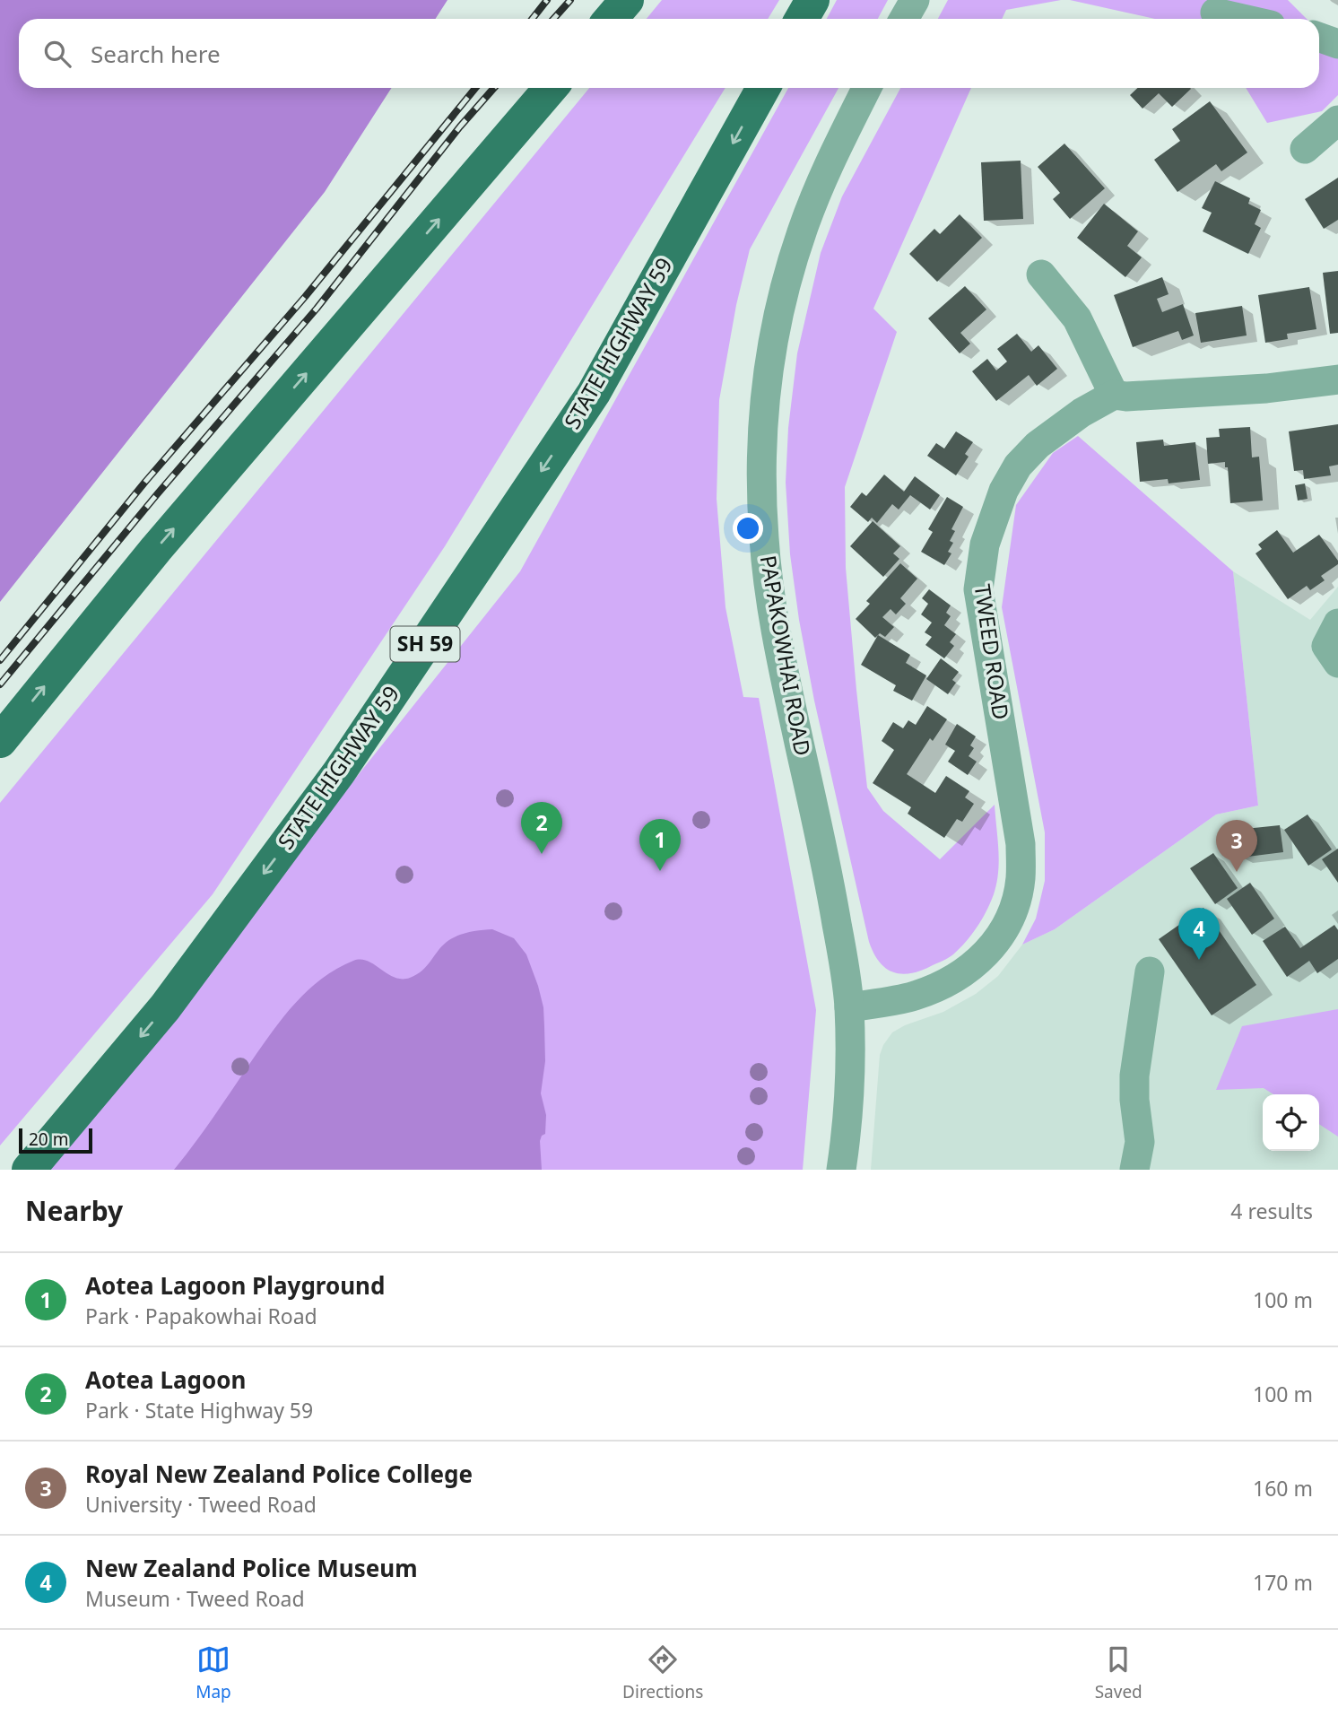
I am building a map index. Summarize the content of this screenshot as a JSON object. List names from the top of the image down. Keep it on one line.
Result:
{"streets":{"main road":["STATE HIGHWAY 59","SH 59"],"street":["TWEED ROAD","PAPAKOWHAI ROAD"]},"crossings":[["TWEED ROAD","PAPAKOWHAI ROAD"]],"scale_bar":"20 m","page":{"search":"Search here","pins":["2","1","3","4"],"scale":"20 m","heading":["Nearby","4 results"],"list":[{"mark":"1","name":"Aotea Lagoon Playground","note":"Park · Papakowhai Road","value":"100 m"},{"mark":"2","name":"Aotea Lagoon","note":"Park · State Highway 59","value":"100 m"},{"mark":"3","name":"Royal New Zealand Police College","note":"University · Tweed Road","value":"160 m"},{"mark":"4","name":"New Zealand Police Museum","note":"Museum · Tweed Road","value":"170 m"}],"nav":["Map","Directions","Saved"]}}
